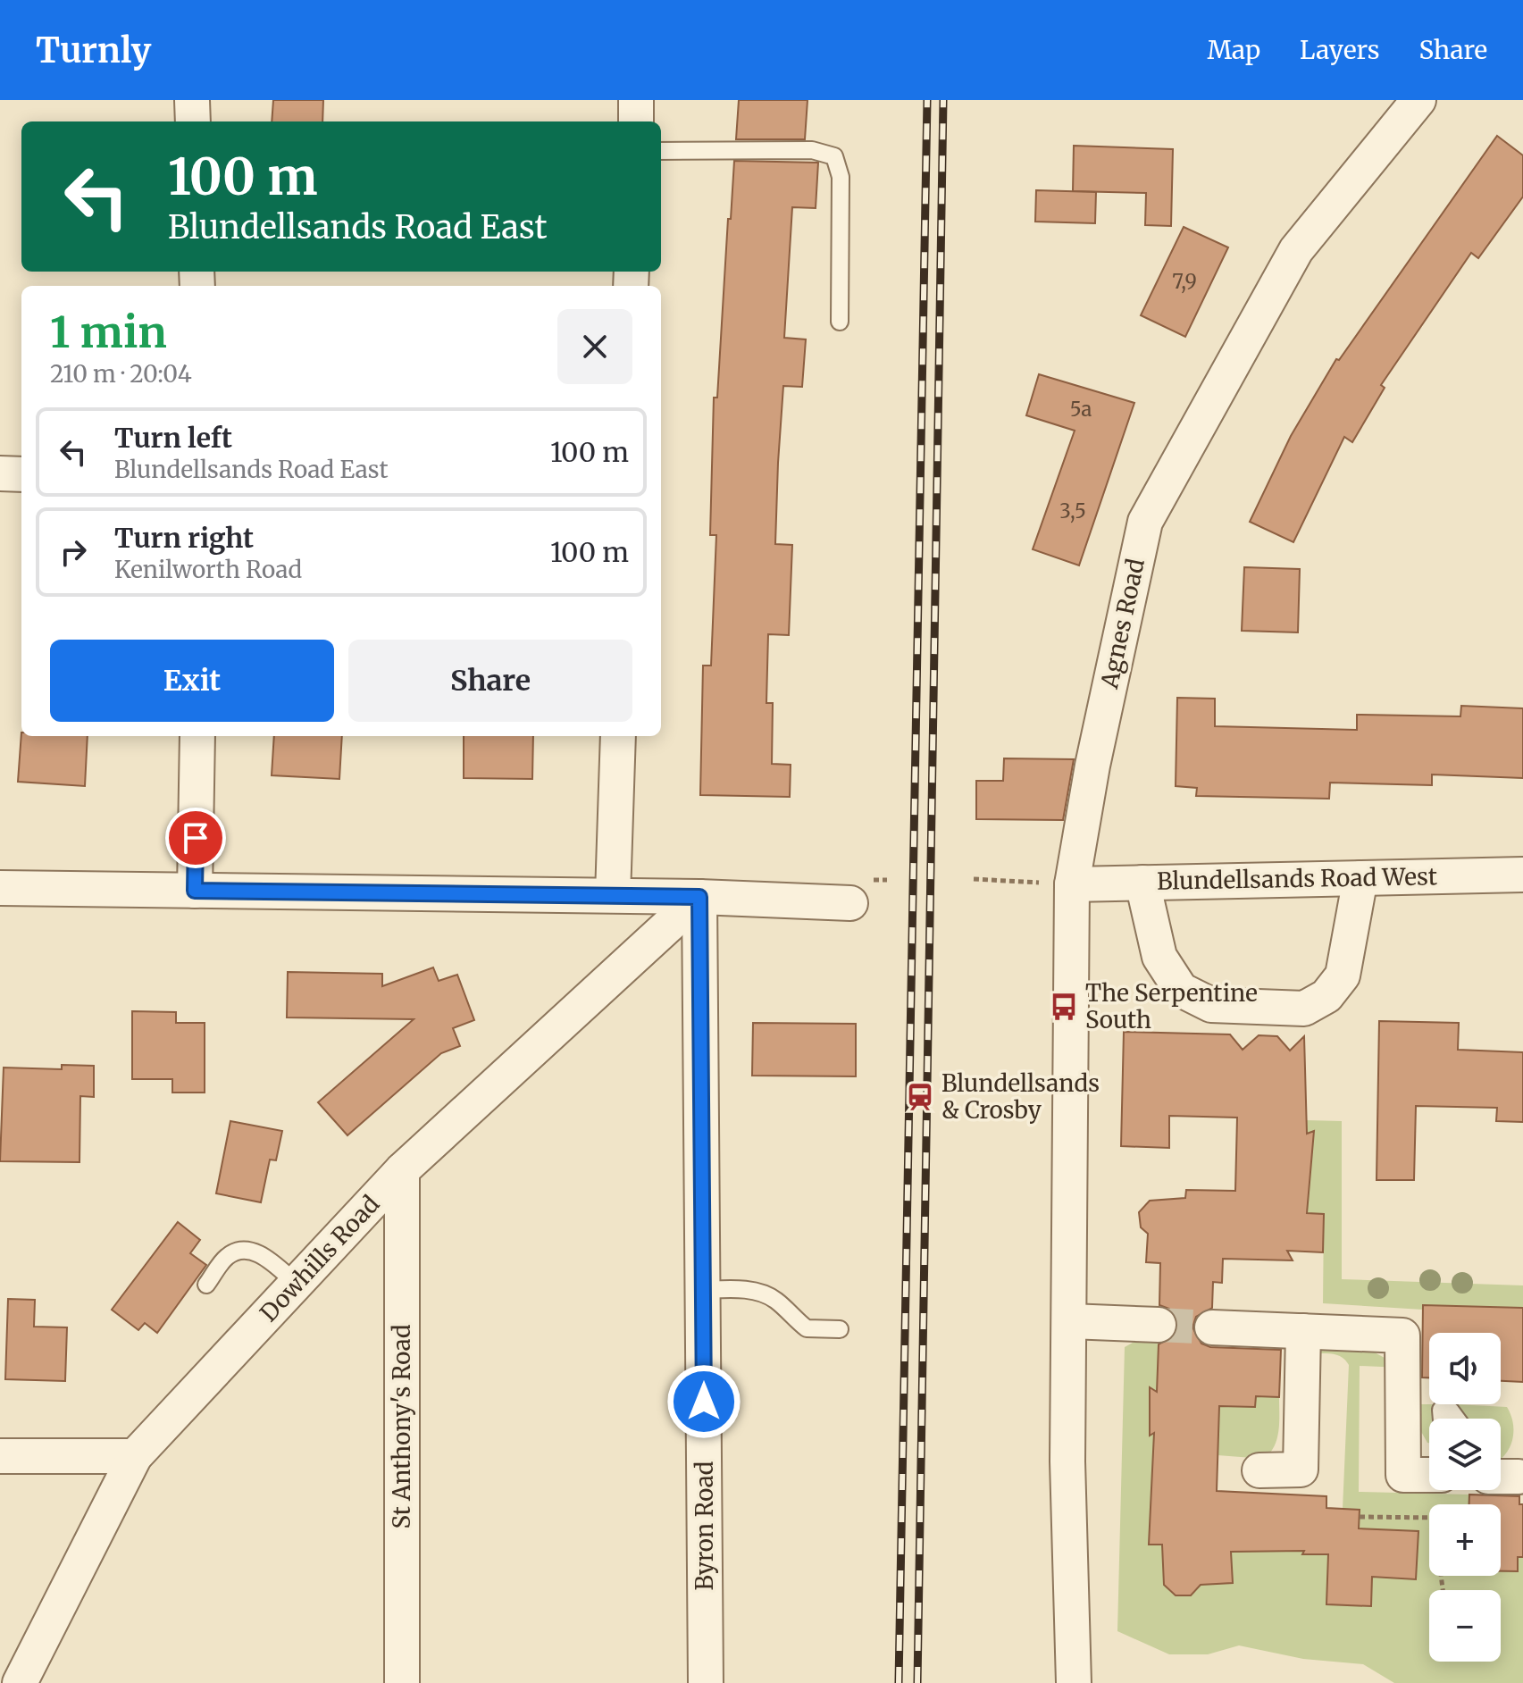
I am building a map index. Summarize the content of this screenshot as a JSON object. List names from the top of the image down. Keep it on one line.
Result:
{"streets":{"street":["Agnes Road","Blundellsands Road West","Dowhills Road","St Anthony's Road","Byron Road"]},"crossings":[["Agnes Road","Blundellsands Road West"],["Dowhills Road","St Anthony's Road"],["Dowhills Road","Byron Road"]],"places":{"bus stop":["The Serpentine South"],"station":["Blundellsands & Crosby"]},"house_numbers":["7,9","5a","3,5"],"page":{"header":"Turnly","nav":["Map","Layers","Share"],"turn":["100 m","Blundellsands Road East"],"heading":["1 min","210 m · 20:04"],"list":[{"name":"Turn left","note":"Blundellsands Road East","value":"100 m"},{"name":"Turn right","note":"Kenilworth Road","value":"100 m"}],"buttons":["Exit","Share"],"map_buttons":["+","−"]}}
